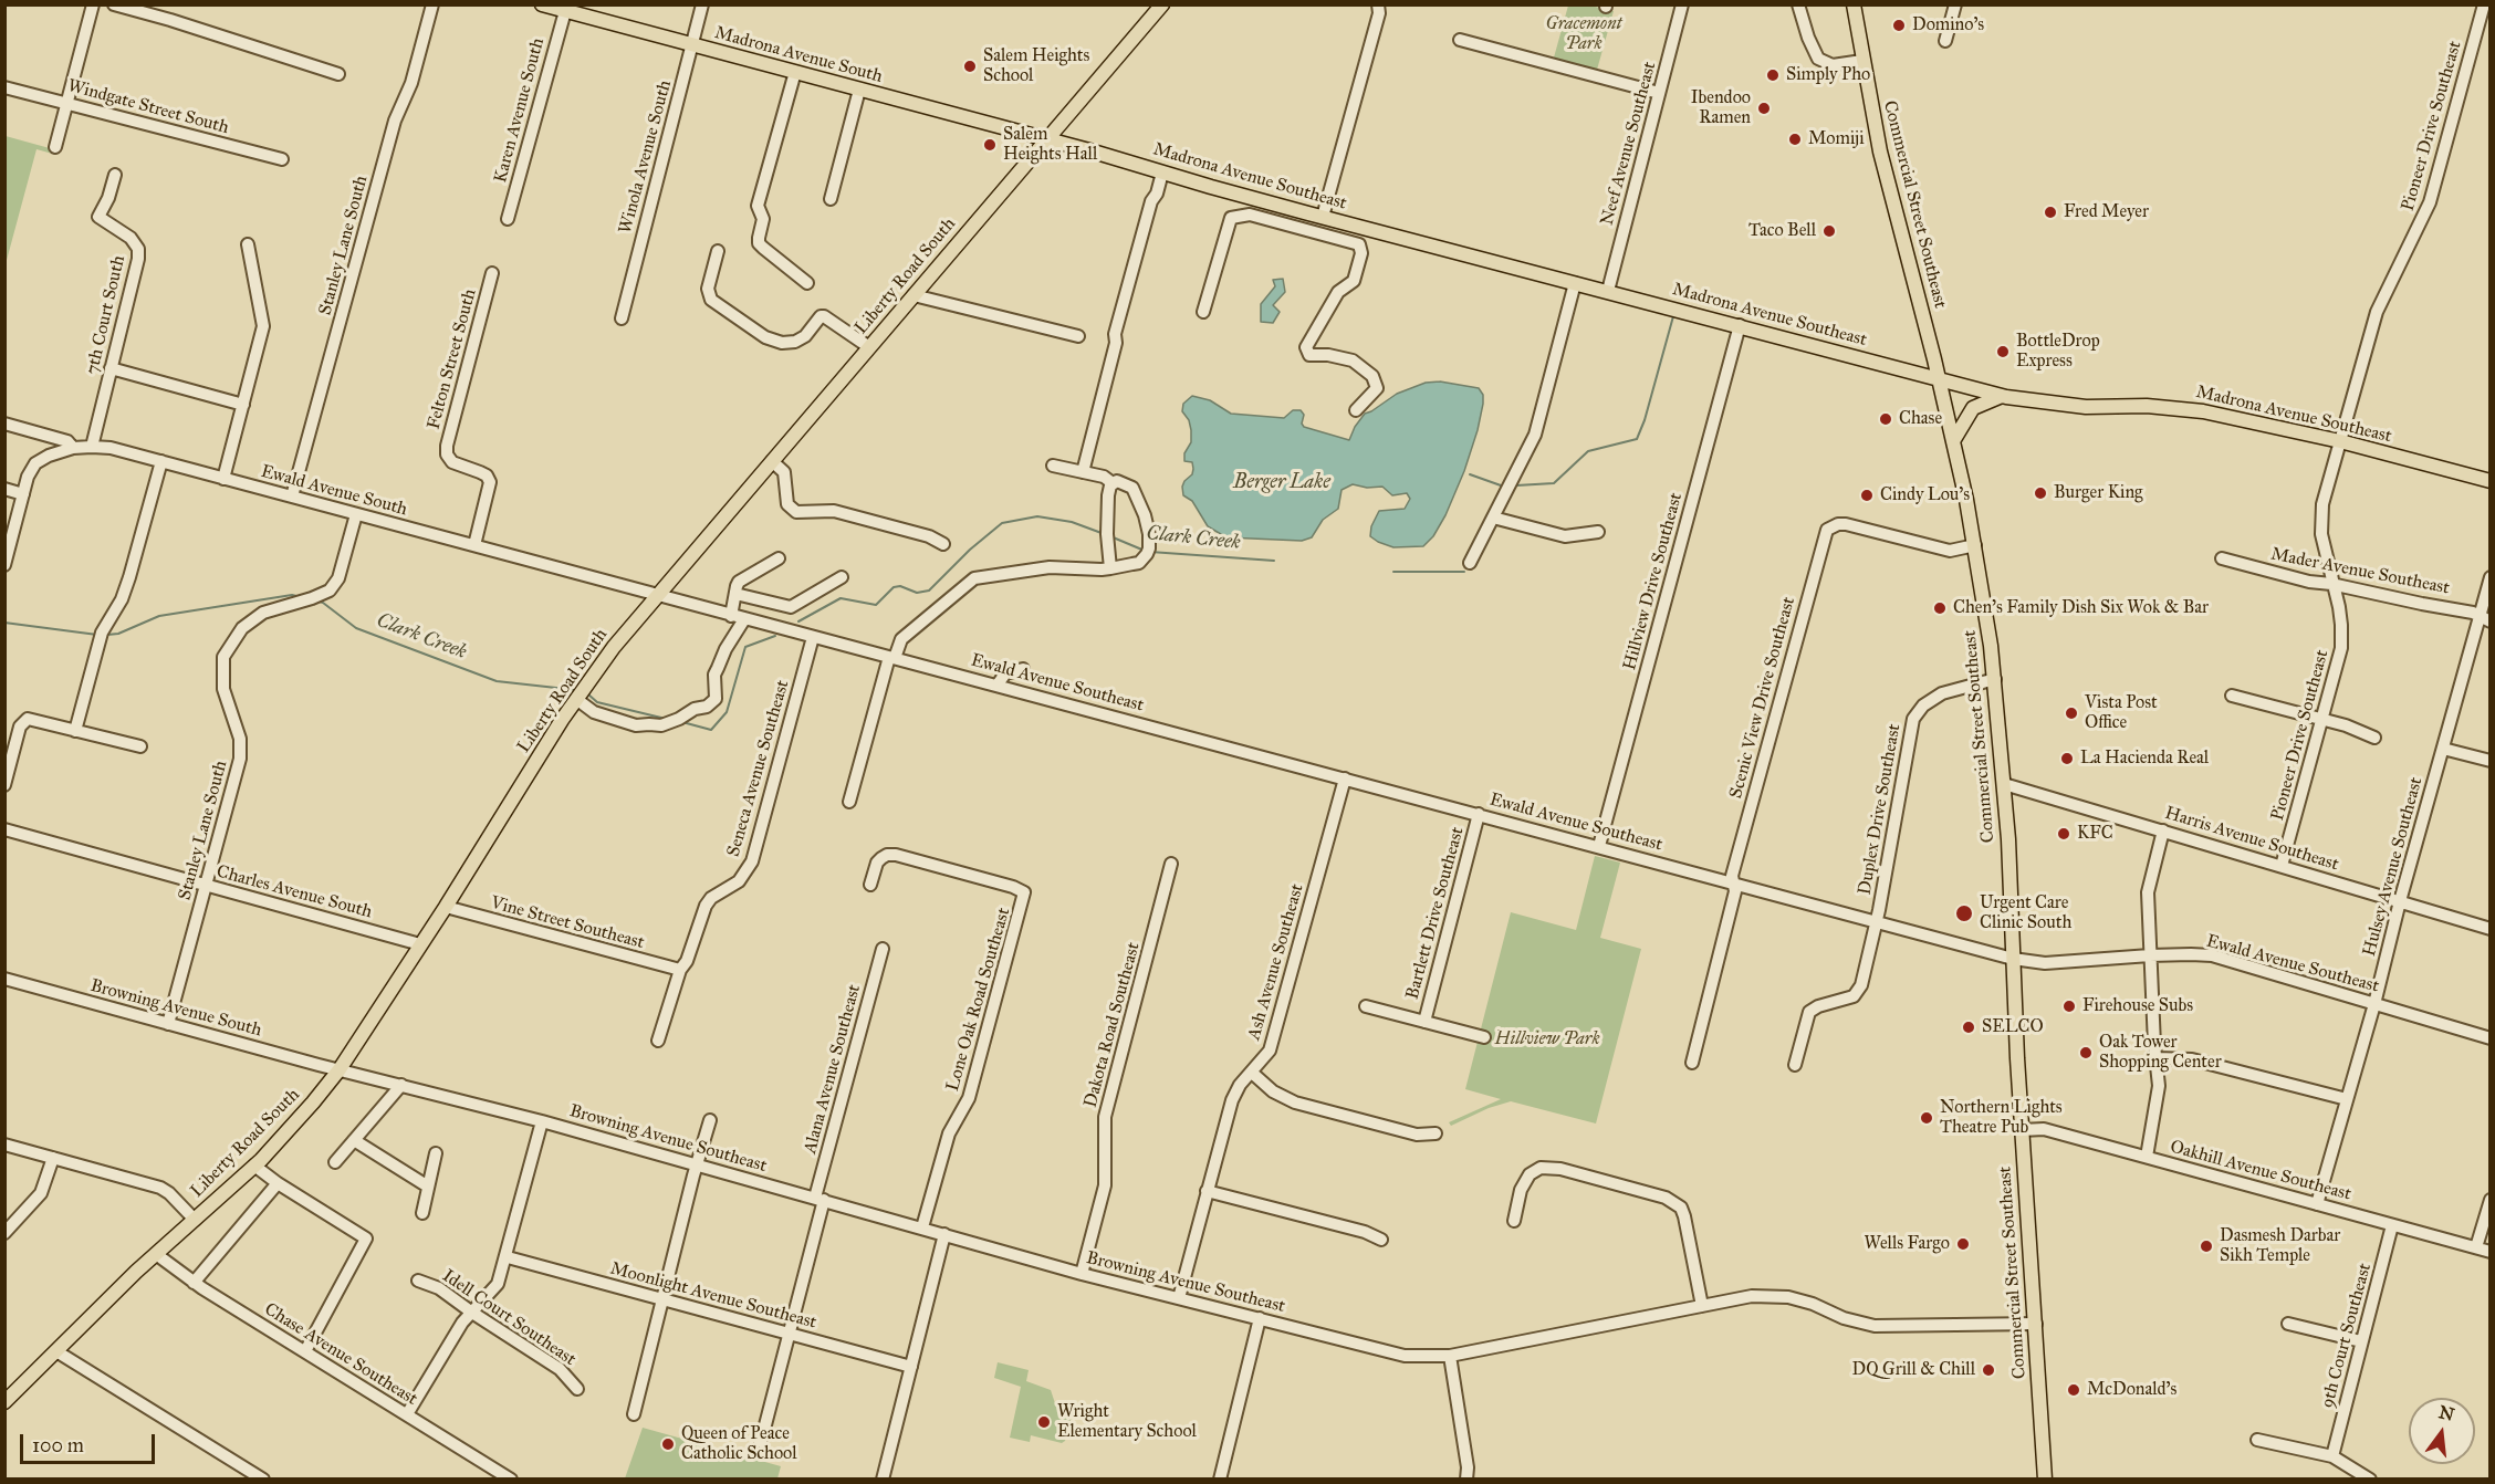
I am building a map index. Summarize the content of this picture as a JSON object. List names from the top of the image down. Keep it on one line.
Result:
{"streets":{"main road":["Madrona Avenue South","Madrona Avenue Southeast","Commercial Street Southeast","Liberty Road South"],"street":["Windgate Street South","Karen Avenue South","Pioneer Drive Southeast","Neef Avenue Southeast","Winola Avenue South","Stanley Lane South","7th Court South","Felton Street South","Ewald Avenue South","Mader Avenue Southeast","Hillview Drive Southeast","Ewald Avenue Southeast","Scenic View Drive Southeast","Seneca Avenue Southeast","Duplex Drive Southeast","Harris Avenue Southeast","Hulsey Avenue Southeast","Charles Avenue South","Bartlett Drive Southeast","Vine Street Southeast","Ash Avenue Southeast","Lone Oak Road Southeast","Browning Avenue South","Dakota Road Southeast","Alana Avenue Southeast","Browning Avenue Southeast","Oakhill Avenue Southeast","Moonlight Avenue Southeast","Idell Court Southeast","9th Court Southeast","Chase Avenue Southeast"]},"crossings":[["Madrona Avenue South","Karen Avenue South"],["Madrona Avenue South","Winola Avenue South"],["Madrona Avenue South","Madrona Avenue Southeast"],["Madrona Avenue South","Liberty Road South"],["Pioneer Drive Southeast","Madrona Avenue Southeast"],["Pioneer Drive Southeast","Mader Avenue Southeast"],["Pioneer Drive Southeast","Harris Avenue Southeast"],["Neef Avenue Southeast","Madrona Avenue Southeast"],["Madrona Avenue Southeast","Commercial Street Southeast"],["Madrona Avenue Southeast","Liberty Road South"],["Madrona Avenue Southeast","Hillview Drive Southeast"],["Commercial Street Southeast","Ewald Avenue Southeast"],["Commercial Street Southeast","Scenic View Drive Southeast"],["Commercial Street Southeast","Duplex Drive Southeast"],["Commercial Street Southeast","Harris Avenue Southeast"],["Commercial Street Southeast","Browning Avenue Southeast"],["Commercial Street Southeast","Oakhill Avenue Southeast"],["Stanley Lane South","Ewald Avenue South"],["Stanley Lane South","Charles Avenue South"],["Stanley Lane South","Browning Avenue South"],["Liberty Road South","Ewald Avenue South"],["Liberty Road South","Ewald Avenue Southeast"],["Liberty Road South","Charles Avenue South"],["Liberty Road South","Vine Street Southeast"],["Liberty Road South","Browning Avenue South"],["Liberty Road South","Browning Avenue Southeast"],["Liberty Road South","Chase Avenue Southeast"],["7th Court South","Ewald Avenue South"],["Felton Street South","Ewald Avenue South"],["Ewald Avenue South","Ewald Avenue Southeast"],["Mader Avenue Southeast","Hulsey Avenue Southeast"],["Hillview Drive Southeast","Ewald Avenue Southeast"],["Ewald Avenue Southeast","Scenic View Drive Southeast"],["Ewald Avenue Southeast","Seneca Avenue Southeast"],["Ewald Avenue Southeast","Duplex Drive Southeast"],["Ewald Avenue Southeast","Hulsey Avenue Southeast"],["Ewald Avenue Southeast","Bartlett Drive Southeast"],["Ewald Avenue Southeast","Ash Avenue Southeast"],["Seneca Avenue Southeast","Vine Street Southeast"],["Harris Avenue Southeast","Hulsey Avenue Southeast"],["Hulsey Avenue Southeast","Oakhill Avenue Southeast"],["Ash Avenue Southeast","Browning Avenue Southeast"],["Lone Oak Road Southeast","Browning Avenue Southeast"],["Browning Avenue South","Browning Avenue Southeast"],["Dakota Road Southeast","Browning Avenue Southeast"],["Alana Avenue Southeast","Browning Avenue Southeast"],["Alana Avenue Southeast","Moonlight Avenue Southeast"],["Oakhill Avenue Southeast","9th Court Southeast"]],"water":["Berger Lake","Clark Creek"],"parks":["Gracemont Park","Hillview Park"],"places":["Domino's","Salem Heights School","Simply Pho","Ibendoo Ramen","Momiji","Salem Heights Hall","Fred Meyer","Taco Bell","BottleDrop Express","Chase","Burger King","Cindy Lou's","Chen’s Family Dish Six Wok & Bar","Vista Post Office","La Hacienda Real","KFC","Urgent Care Clinic South","Firehouse Subs","SELCO","Oak Tower Shopping Center","Northern Lights Theatre Pub","Wells Fargo","Dasmesh Darbar Sikh Temple","DQ Grill & Chill","McDonald's","Wright Elementary School","Queen of Peace Catholic School"],"scale_bar":"100 m","north":"top"}
